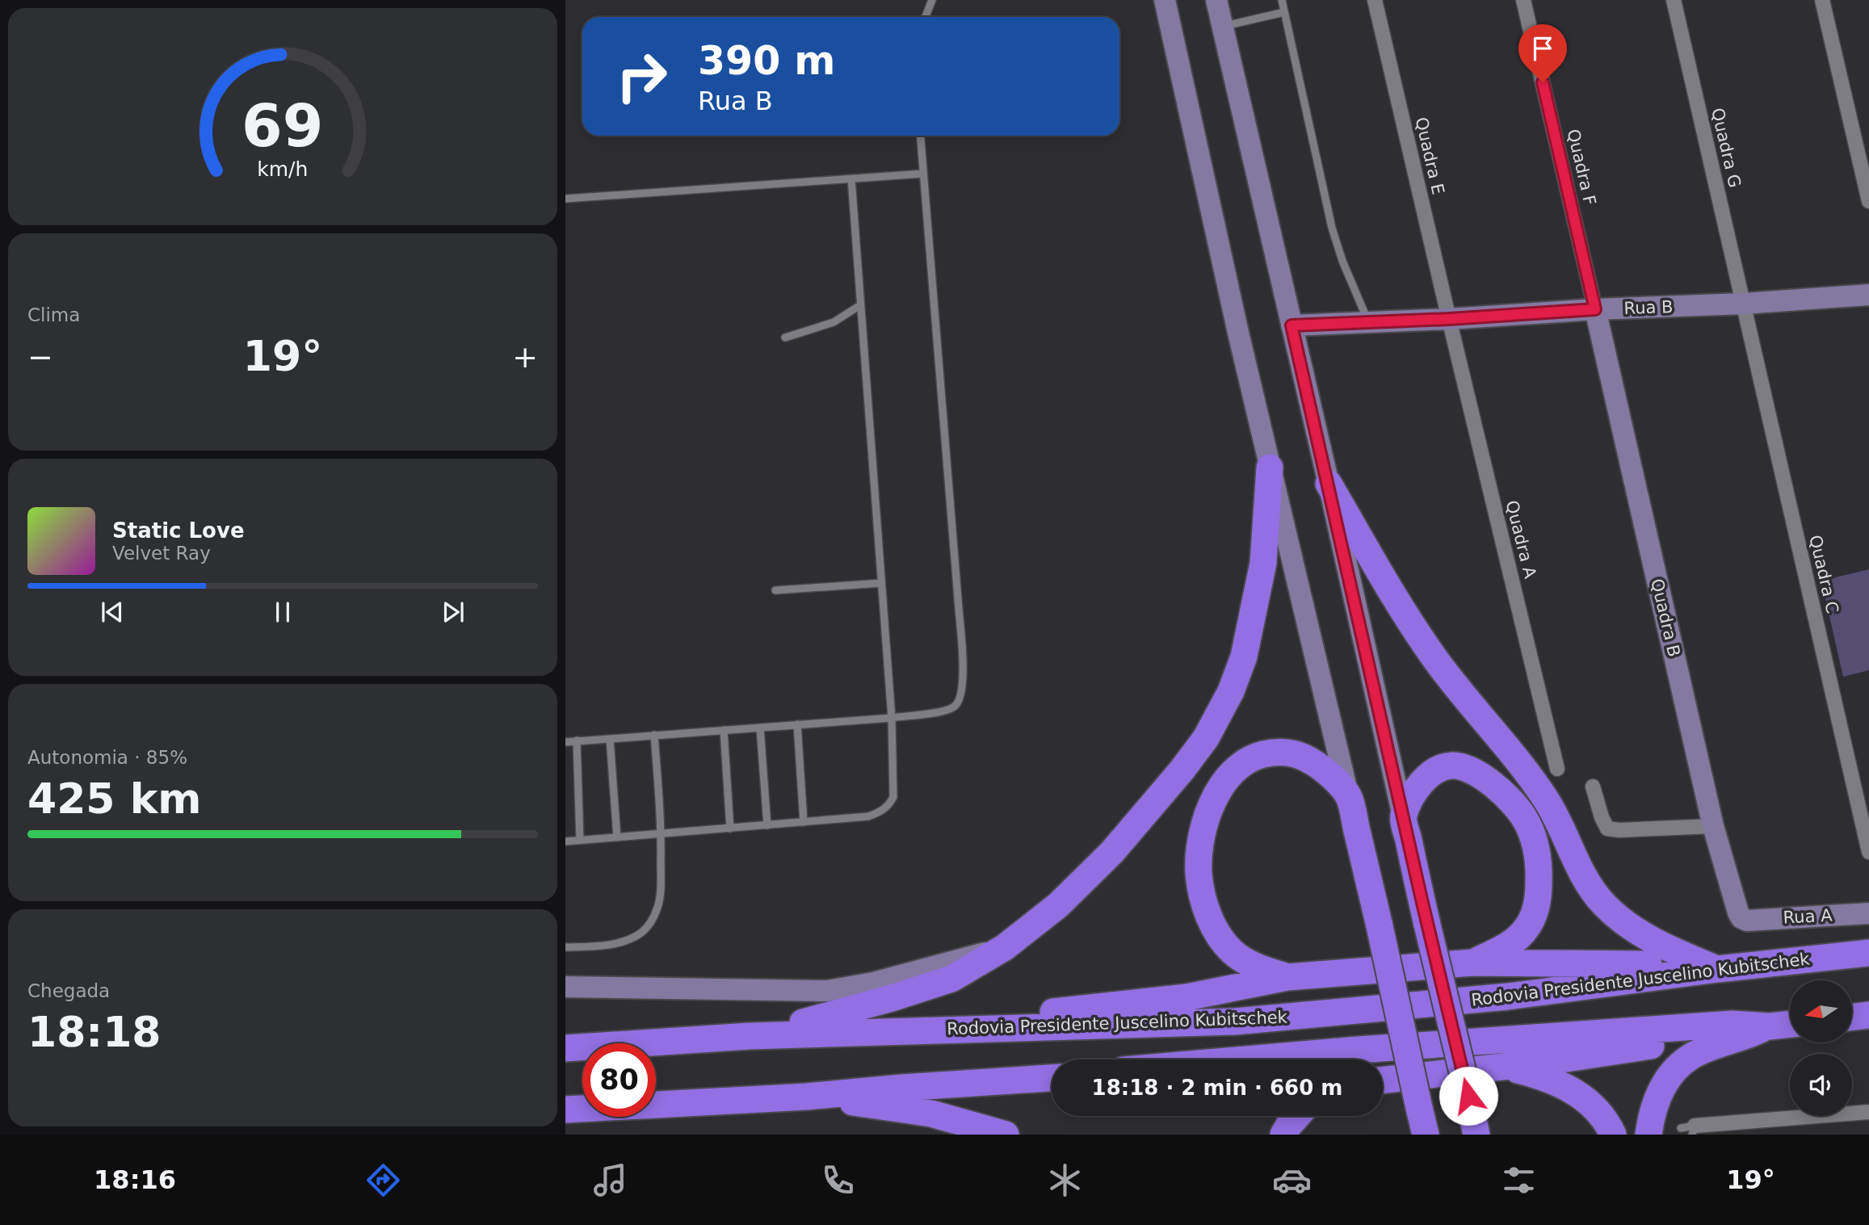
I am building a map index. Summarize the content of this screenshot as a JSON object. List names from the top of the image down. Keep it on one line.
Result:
{"streets":{"highway":["Rodovia Presidente Juscelino Kubitschek"],"street":["Quadra G","Quadra E","Quadra F","Rua B","Quadra A","Quadra C","Quadra B","Rua A"]},"crossings":[["Quadra G","Rua B"],["Quadra G","Quadra C"],["Quadra E","Rua B"],["Quadra E","Quadra A"],["Quadra F","Rua B"],["Quadra F","Quadra B"],["Rua B","Quadra A"],["Rua B","Quadra C"],["Rua B","Quadra B"],["Quadra B","Rua A"]],"north":"left","page":{"turn":["390 m","Rua B"],"tile":["Clima",["Autonomia · 85%","425 km"],["Chegada","18:18"]],"heat":["−","19°","+"],"song":["Static Love","Velvet Ray"],"limit":"80","trip":"18:18 · 2 min · 660 m","tabs":["18:16","19°"],"gauge":["69","km/h"]}}
